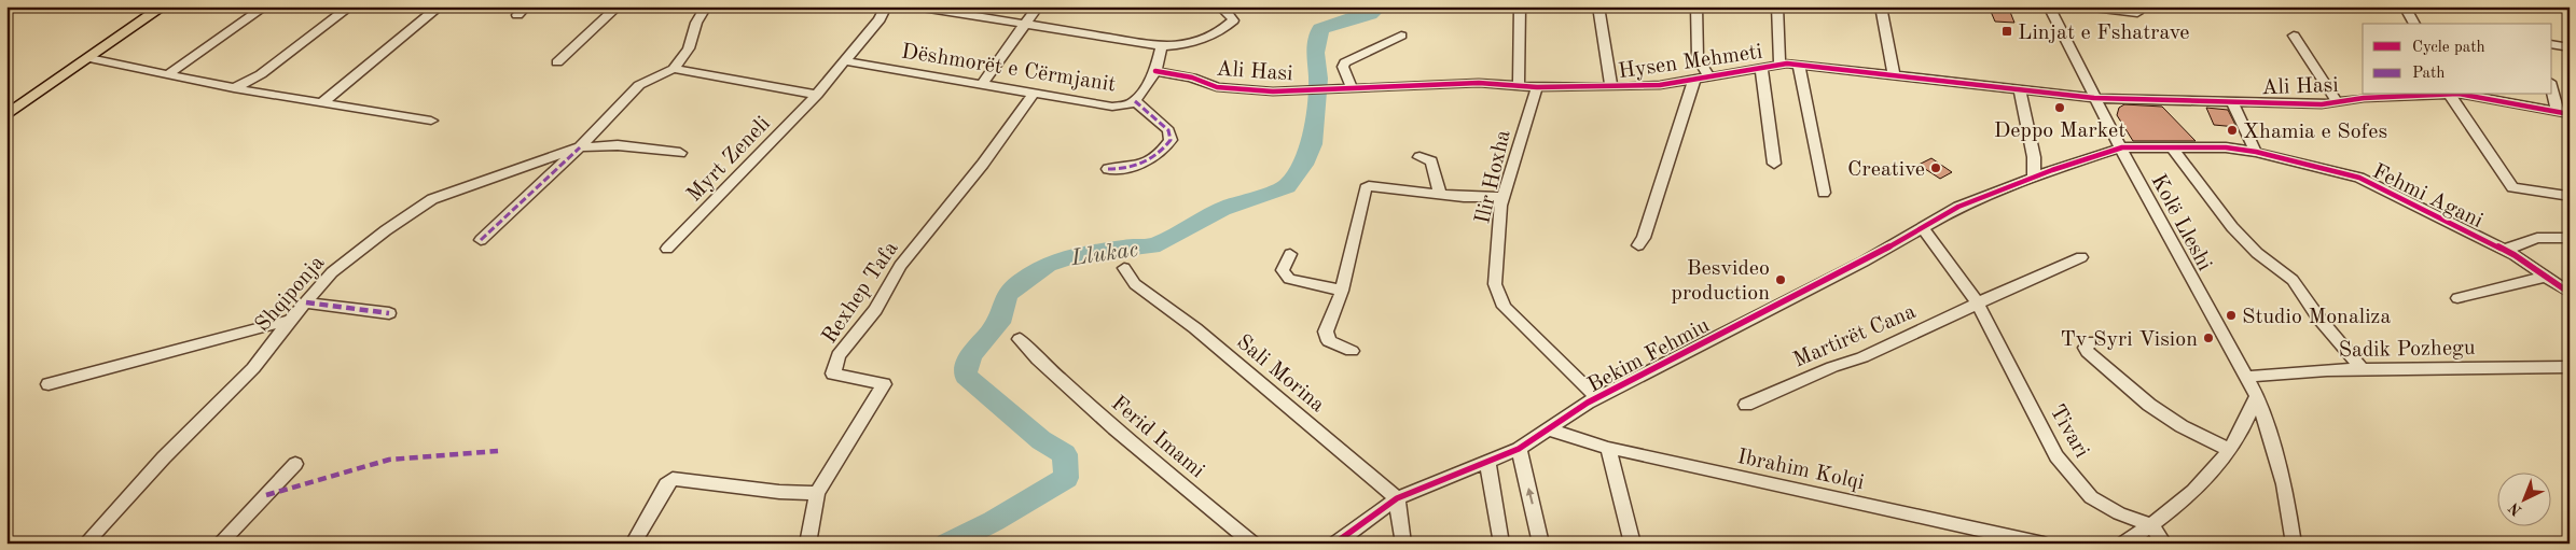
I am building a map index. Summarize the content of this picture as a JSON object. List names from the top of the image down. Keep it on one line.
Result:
{"streets":{"street":["Hysen Mehmeti","Dëshmorët e Cërmjanit","Ali Hasi","Myrt Zeneli","Ilir Hoxha","Fehmi Agani","Kolë Lleshi","Rexhep Tafa","Shqiponja","Martirët Cana","Sadik Pozhegu","Bekim Fehmiu","Sali Morina","Tivari","Ferid Imami","Ibrahim Kolqi"]},"crossings":[["Hysen Mehmeti","Ali Hasi"],["Hysen Mehmeti","Ilir Hoxha"],["Hysen Mehmeti","Kolë Lleshi"],["Dëshmorët e Cërmjanit","Ali Hasi"],["Dëshmorët e Cërmjanit","Myrt Zeneli"],["Dëshmorët e Cërmjanit","Rexhep Tafa"],["Ali Hasi","Fehmi Agani"],["Ali Hasi","Kolë Lleshi"],["Ilir Hoxha","Bekim Fehmiu"],["Fehmi Agani","Kolë Lleshi"],["Fehmi Agani","Bekim Fehmiu"],["Fehmi Agani","Tivari"],["Kolë Lleshi","Sadik Pozhegu"],["Martirët Cana","Tivari"],["Bekim Fehmiu","Sali Morina"],["Bekim Fehmiu","Tivari"],["Bekim Fehmiu","Ibrahim Kolqi"]],"water":["Llukac"],"places":{"transit":["Linjat e Fshatrave"],"other":["Deppo Market","Xhamia e Sofes","Creative","Besvideo production","Studio Monaliza","Tv Syri Vision"]},"legend":["Cycle path","Path"],"north":"bottom left"}
